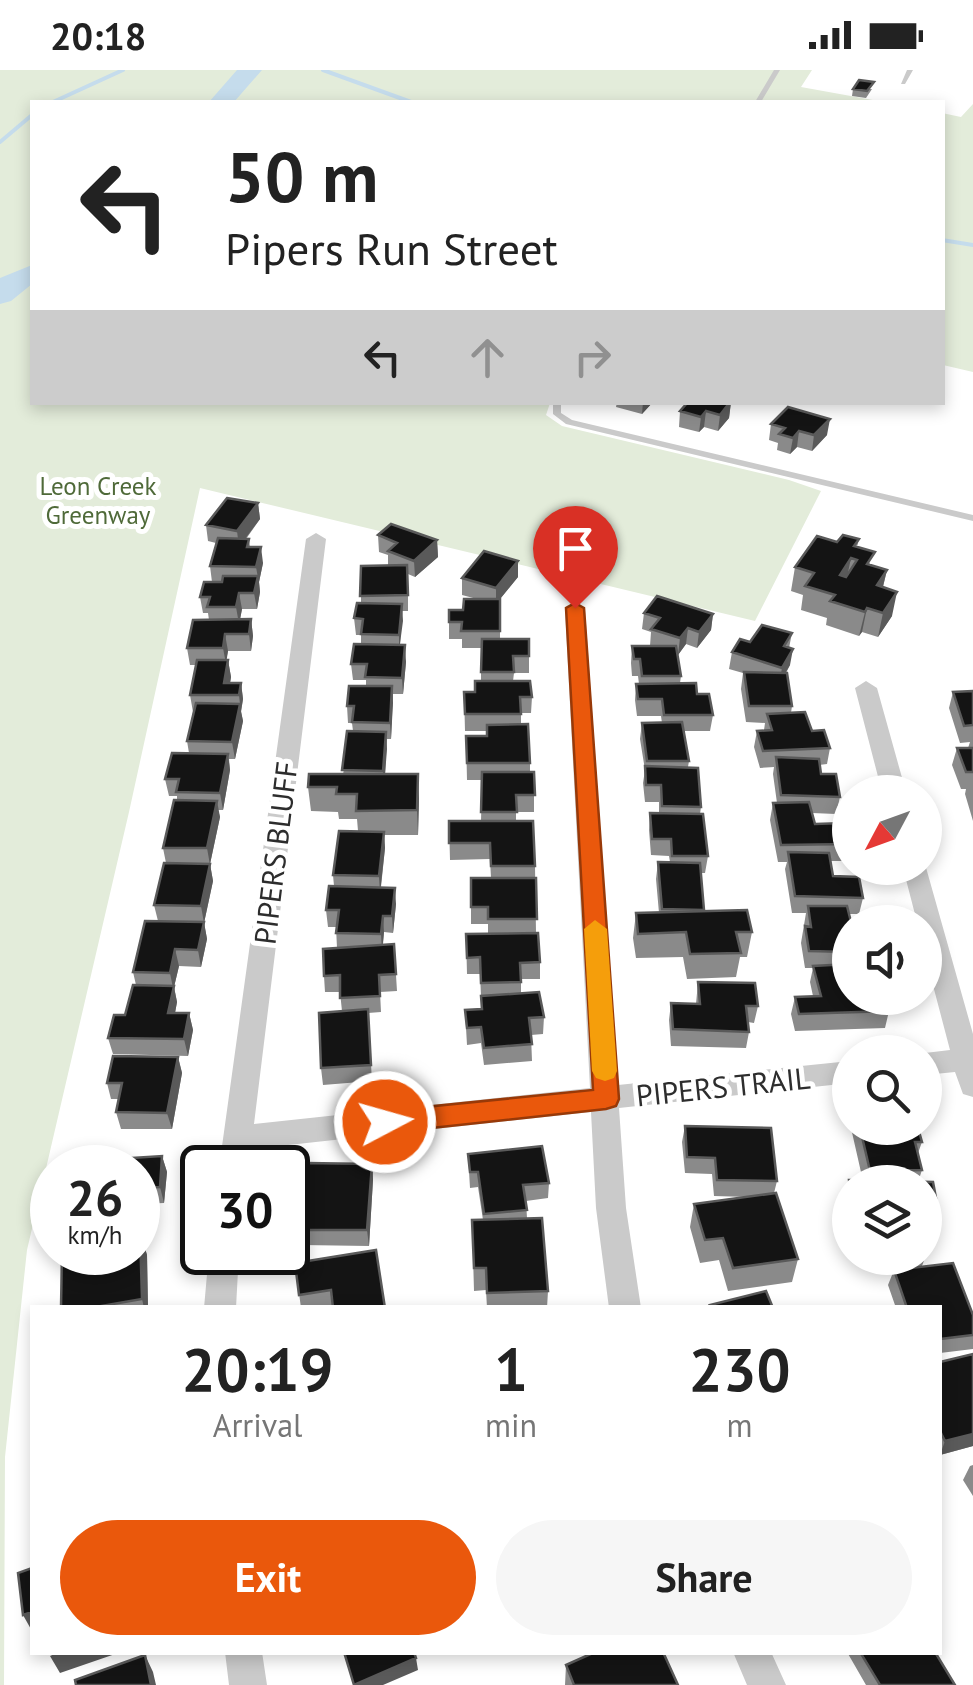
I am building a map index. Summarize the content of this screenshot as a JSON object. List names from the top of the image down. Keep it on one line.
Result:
{"streets":{"street":["PIPERS BLUFF","PIPERS TRAIL"]},"crossings":[["PIPERS BLUFF","PIPERS TRAIL"]],"parks":["Leon Creek Greenway"],"north":"bottom left","page":{"status":"20:18","turn":["50 m","Pipers Run Street"],"speed":"26 km/h","limit":"30","eta":["20:19","Arrival","1","min","230","m"],"buttons":["Exit","Share"]}}
